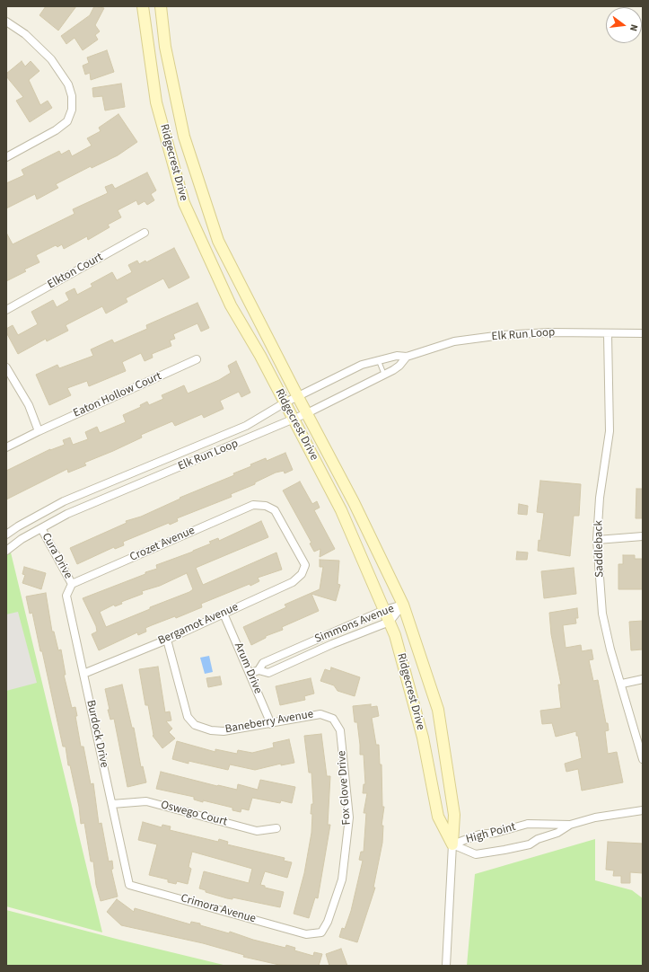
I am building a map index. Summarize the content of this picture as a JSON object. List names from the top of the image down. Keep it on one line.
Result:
{"streets":{"street":["Ridgecrest Drive","Elkton Court","Elk Run Loop","Eaton Hollow Court","Crozet Avenue","Saddleback","Cura Drive","Bergamot Avenue","Simmons Avenue","Arum Drive","Baneberry Avenue","Burdock Drive","Fox Glove Drive","Oswego Court","High Point","Crimora Avenue"]},"crossings":[["Ridgecrest Drive","Elk Run Loop"],["Ridgecrest Drive","Simmons Avenue"],["Ridgecrest Drive","High Point"],["Elk Run Loop","Saddleback"],["Elk Run Loop","Cura Drive"],["Crozet Avenue","Cura Drive"],["Crozet Avenue","Bergamot Avenue"],["Crozet Avenue","Burdock Drive"],["Cura Drive","Burdock Drive"],["Bergamot Avenue","Arum Drive"],["Bergamot Avenue","Baneberry Avenue"],["Bergamot Avenue","Burdock Drive"],["Simmons Avenue","Arum Drive"],["Arum Drive","Baneberry Avenue"],["Baneberry Avenue","Fox Glove Drive"],["Burdock Drive","Oswego Court"],["Burdock Drive","Crimora Avenue"],["Fox Glove Drive","Crimora Avenue"]],"north":"right"}
